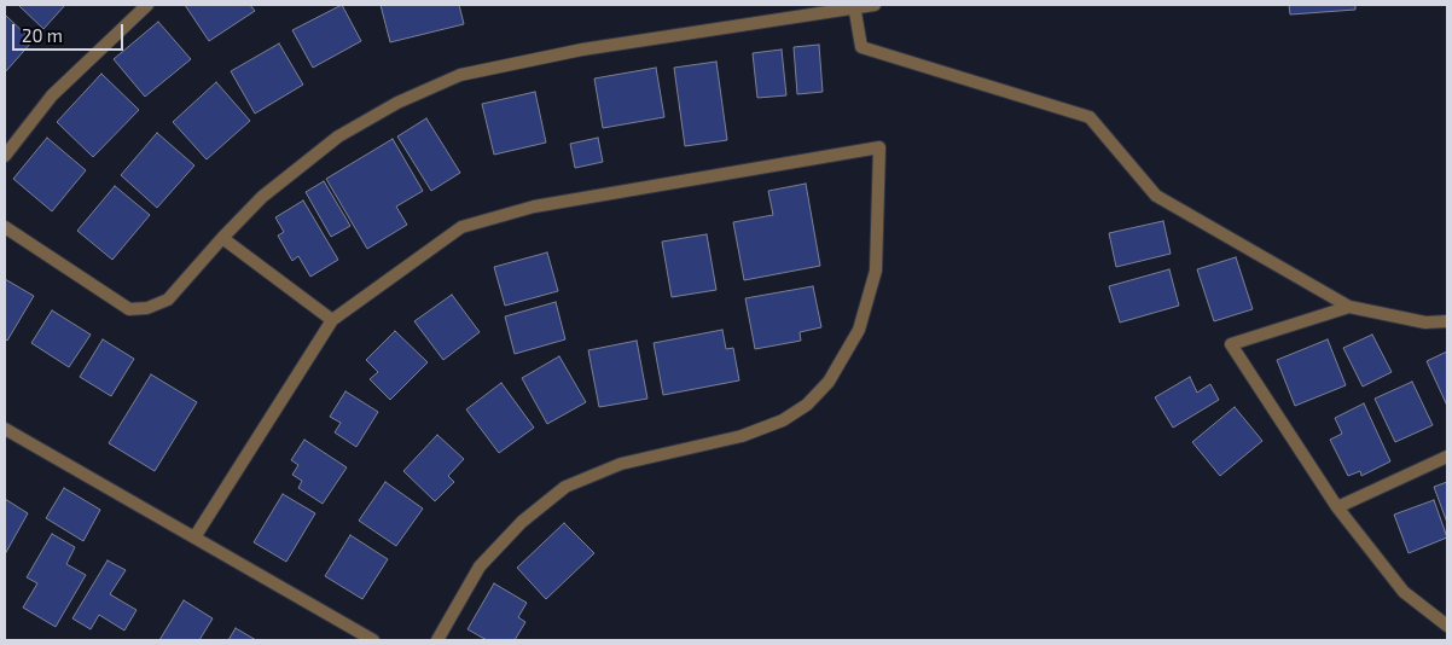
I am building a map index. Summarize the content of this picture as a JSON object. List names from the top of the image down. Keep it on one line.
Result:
{"scale_bar":"20 m"}
